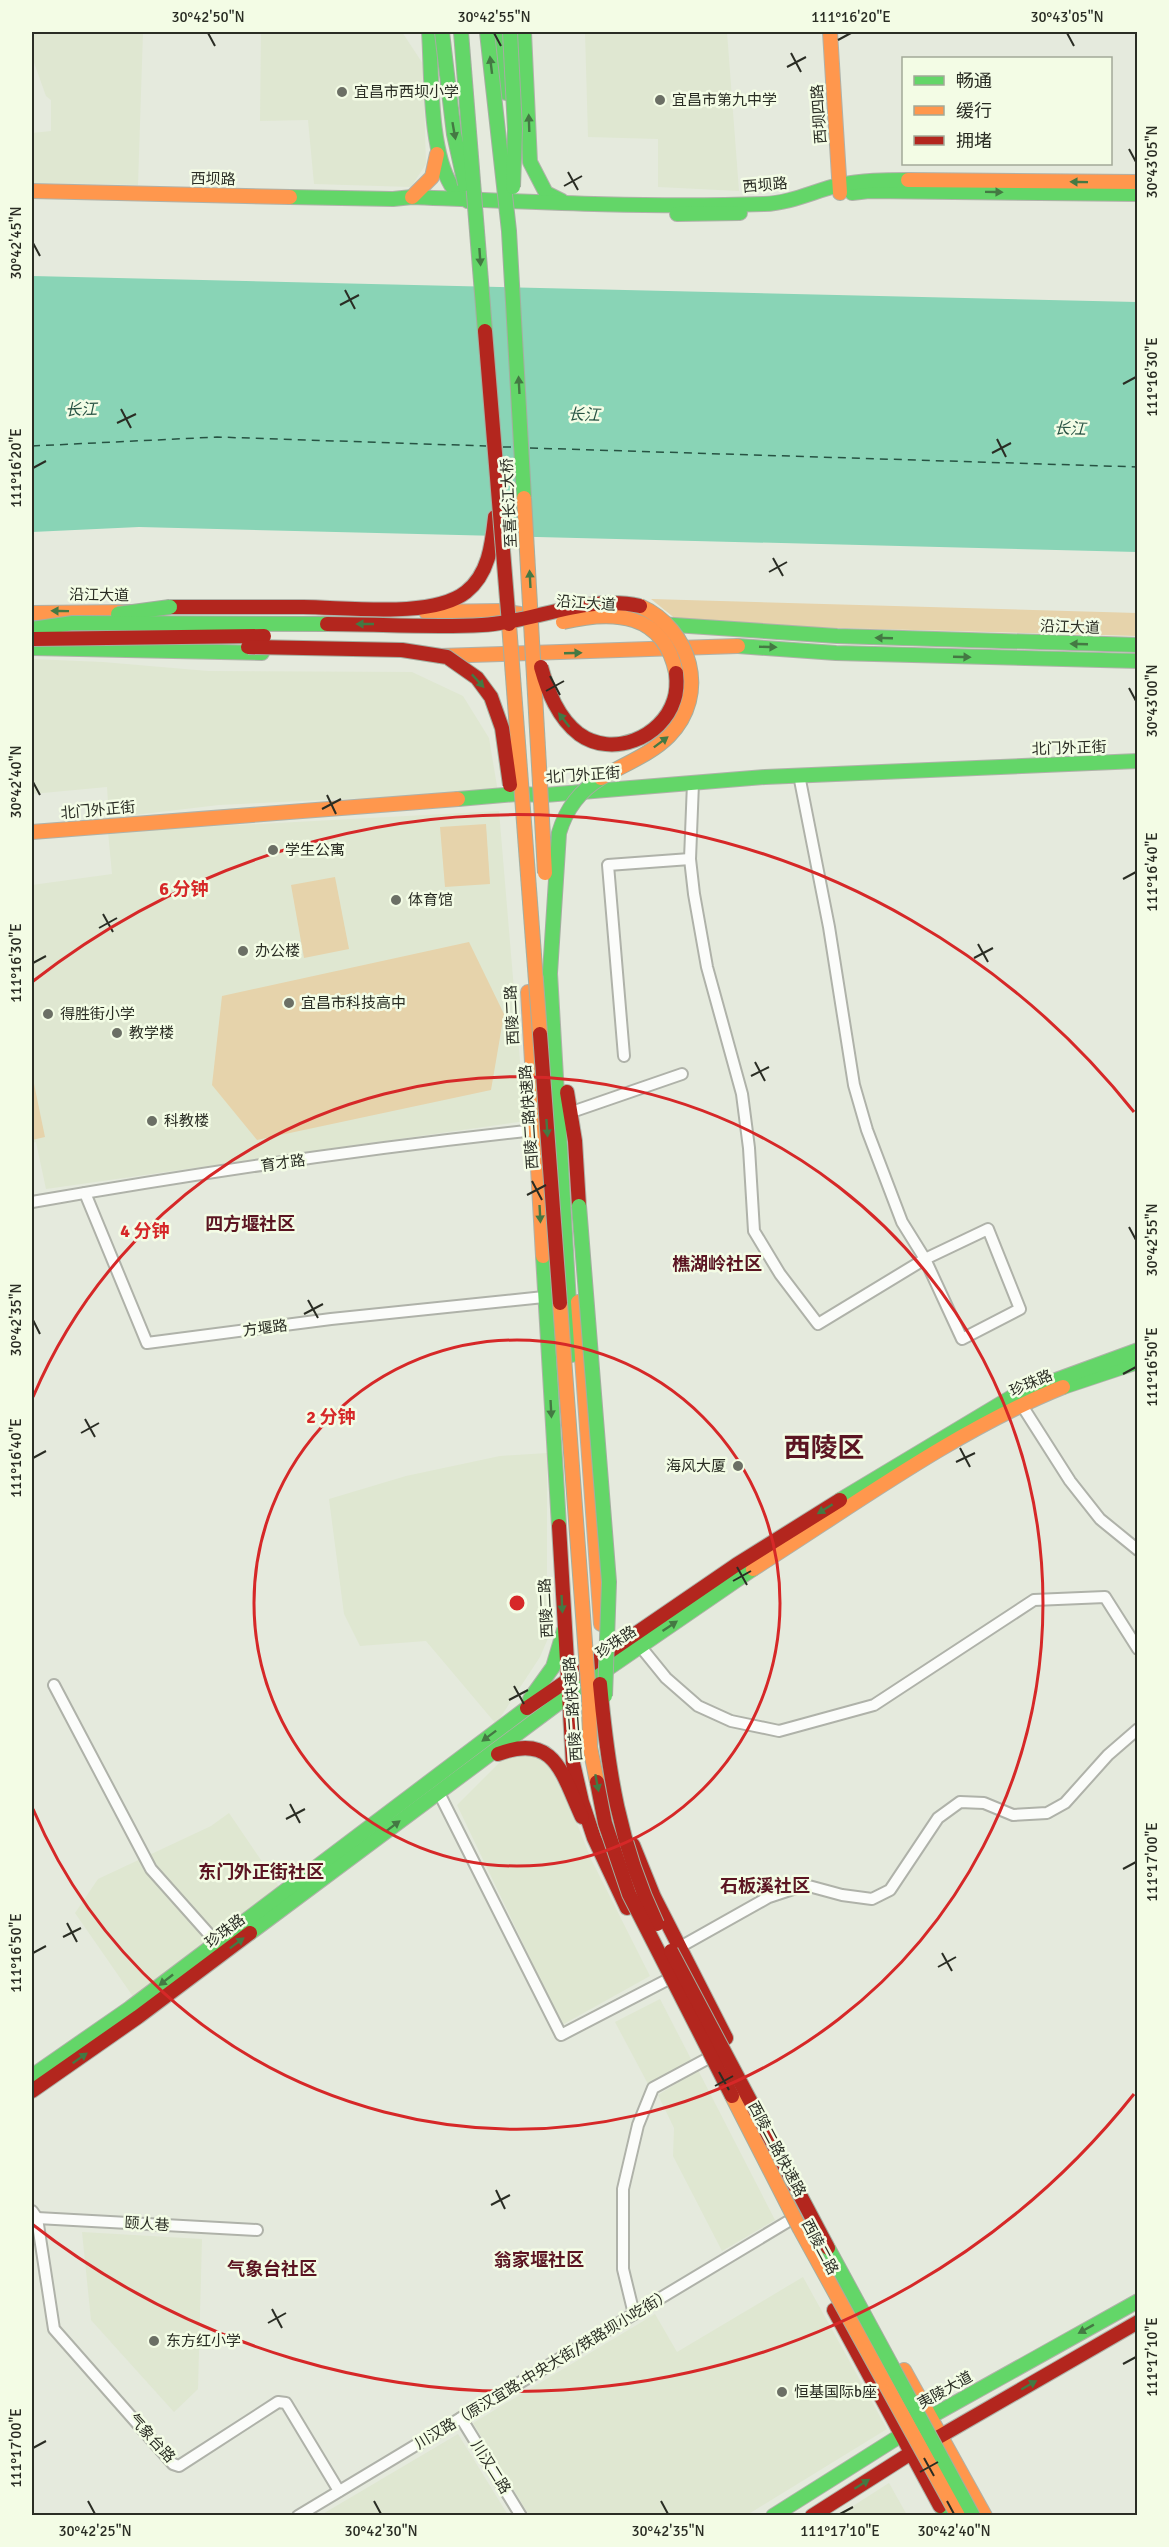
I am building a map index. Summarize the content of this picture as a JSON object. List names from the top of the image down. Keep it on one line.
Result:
{"streets":{"main road":["西坝四路","西坝路","至喜长江大桥","沿江大道","北门外正街","西陵二路","西陵二路快速路","珍珠路","夷陵大道"],"street":["育才路","方堰路","颐人巷","川汉路（原汉宜路·中央大街/铁路坝小吃街）","气象台路","川汉二路"]},"crossings":[["西坝四路","西坝路"],["至喜长江大桥","西陵二路快速路"],["沿江大道","西陵二路"],["北门外正街","西陵二路"],["西陵二路","育才路"],["西陵二路","方堰路"],["西陵二路","珍珠路"],["西陵二路","川汉路（原汉宜路·中央大街/铁路坝小吃街）"],["西陵二路","夷陵大道"],["育才路","方堰路"],["颐人巷","气象台路"],["川汉路（原汉宜路·中央大街/铁路坝小吃街）","气象台路"],["川汉路（原汉宜路·中央大街/铁路坝小吃街）","川汉二路"]],"districts":["四方堰社区","樵湖岭社区","西陵区","东门外正街社区","石板溪社区","翁家堰社区","气象台社区"],"water":["长江"],"places":["宜昌市西坝小学","宜昌市第九中学","学生公寓","体育馆","办公楼","宜昌市科技高中","得胜街小学","教学楼","科教楼","海风大厦","东方红小学","恒基国际b座"],"legend":["畅通","缓行","拥堵"],"coordinates":["30°42'50\"N","30°42'55\"N","111°16'20\"E","30°43'05\"N","30°42'45\"N","111°16'30\"E","30°43'00\"N","30°42'40\"N","111°16'40\"E","30°42'35\"N","111°16'50\"E","111°17'00\"E","111°17'10\"E","30°42'25\"N","30°42'30\"N"],"rings":["6 分钟","4 分钟","2 分钟"]}
